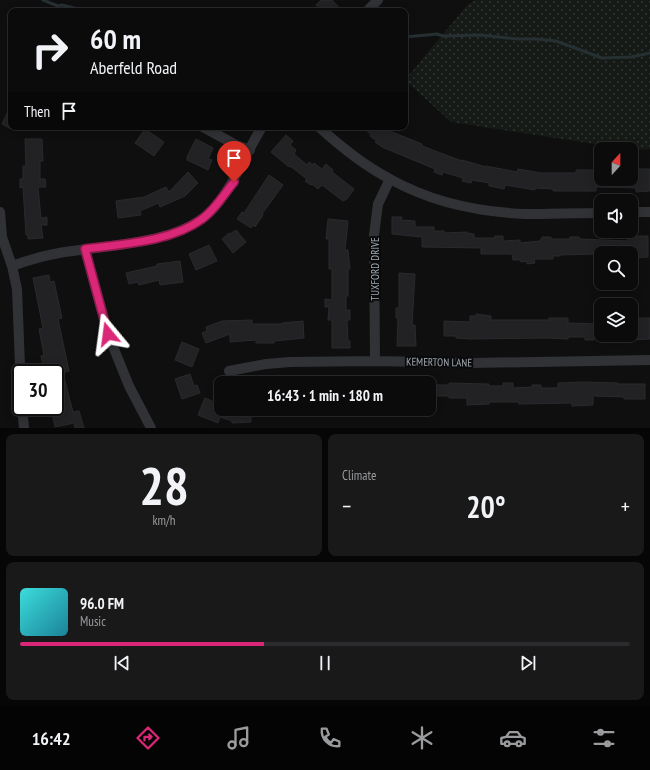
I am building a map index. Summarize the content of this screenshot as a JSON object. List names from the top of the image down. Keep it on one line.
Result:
{"streets":{"street":["TUXFORD DRIVE","KEMERTON LANE"]},"crossings":[["TUXFORD DRIVE","KEMERTON LANE"]],"north":"top","page":{"turn":["60 m","Aberfeld Road"],"then":"Then","limit":"30","trip":"16:43 · 1 min · 180 m","tile":[["28","km/h"],"Climate"],"heat":["−","20°","+"],"song":["96.0 FM","Music"],"tabs":"16:42"}}
